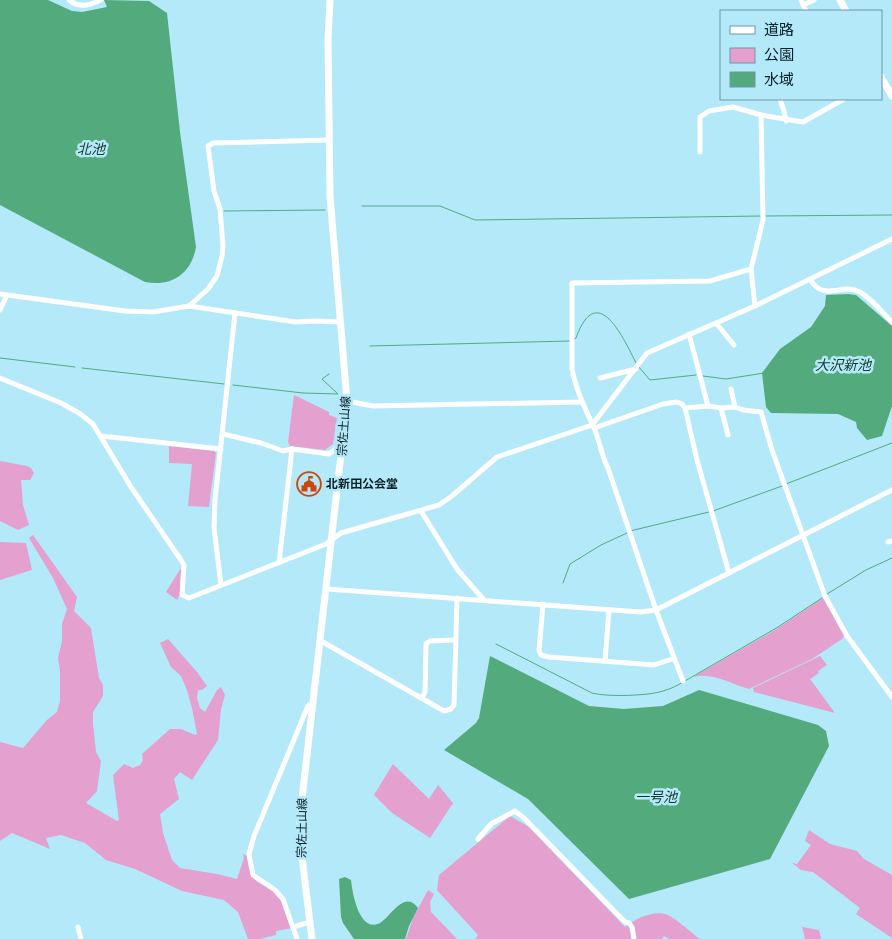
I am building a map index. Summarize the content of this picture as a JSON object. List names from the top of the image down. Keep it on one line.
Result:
{"streets":{"main road":["宗佐土山線"]},"water":["北池","大沢新池","一号池"],"places":{"public building":["北新田公会堂"]},"legend":["道路","公園","水域"]}
